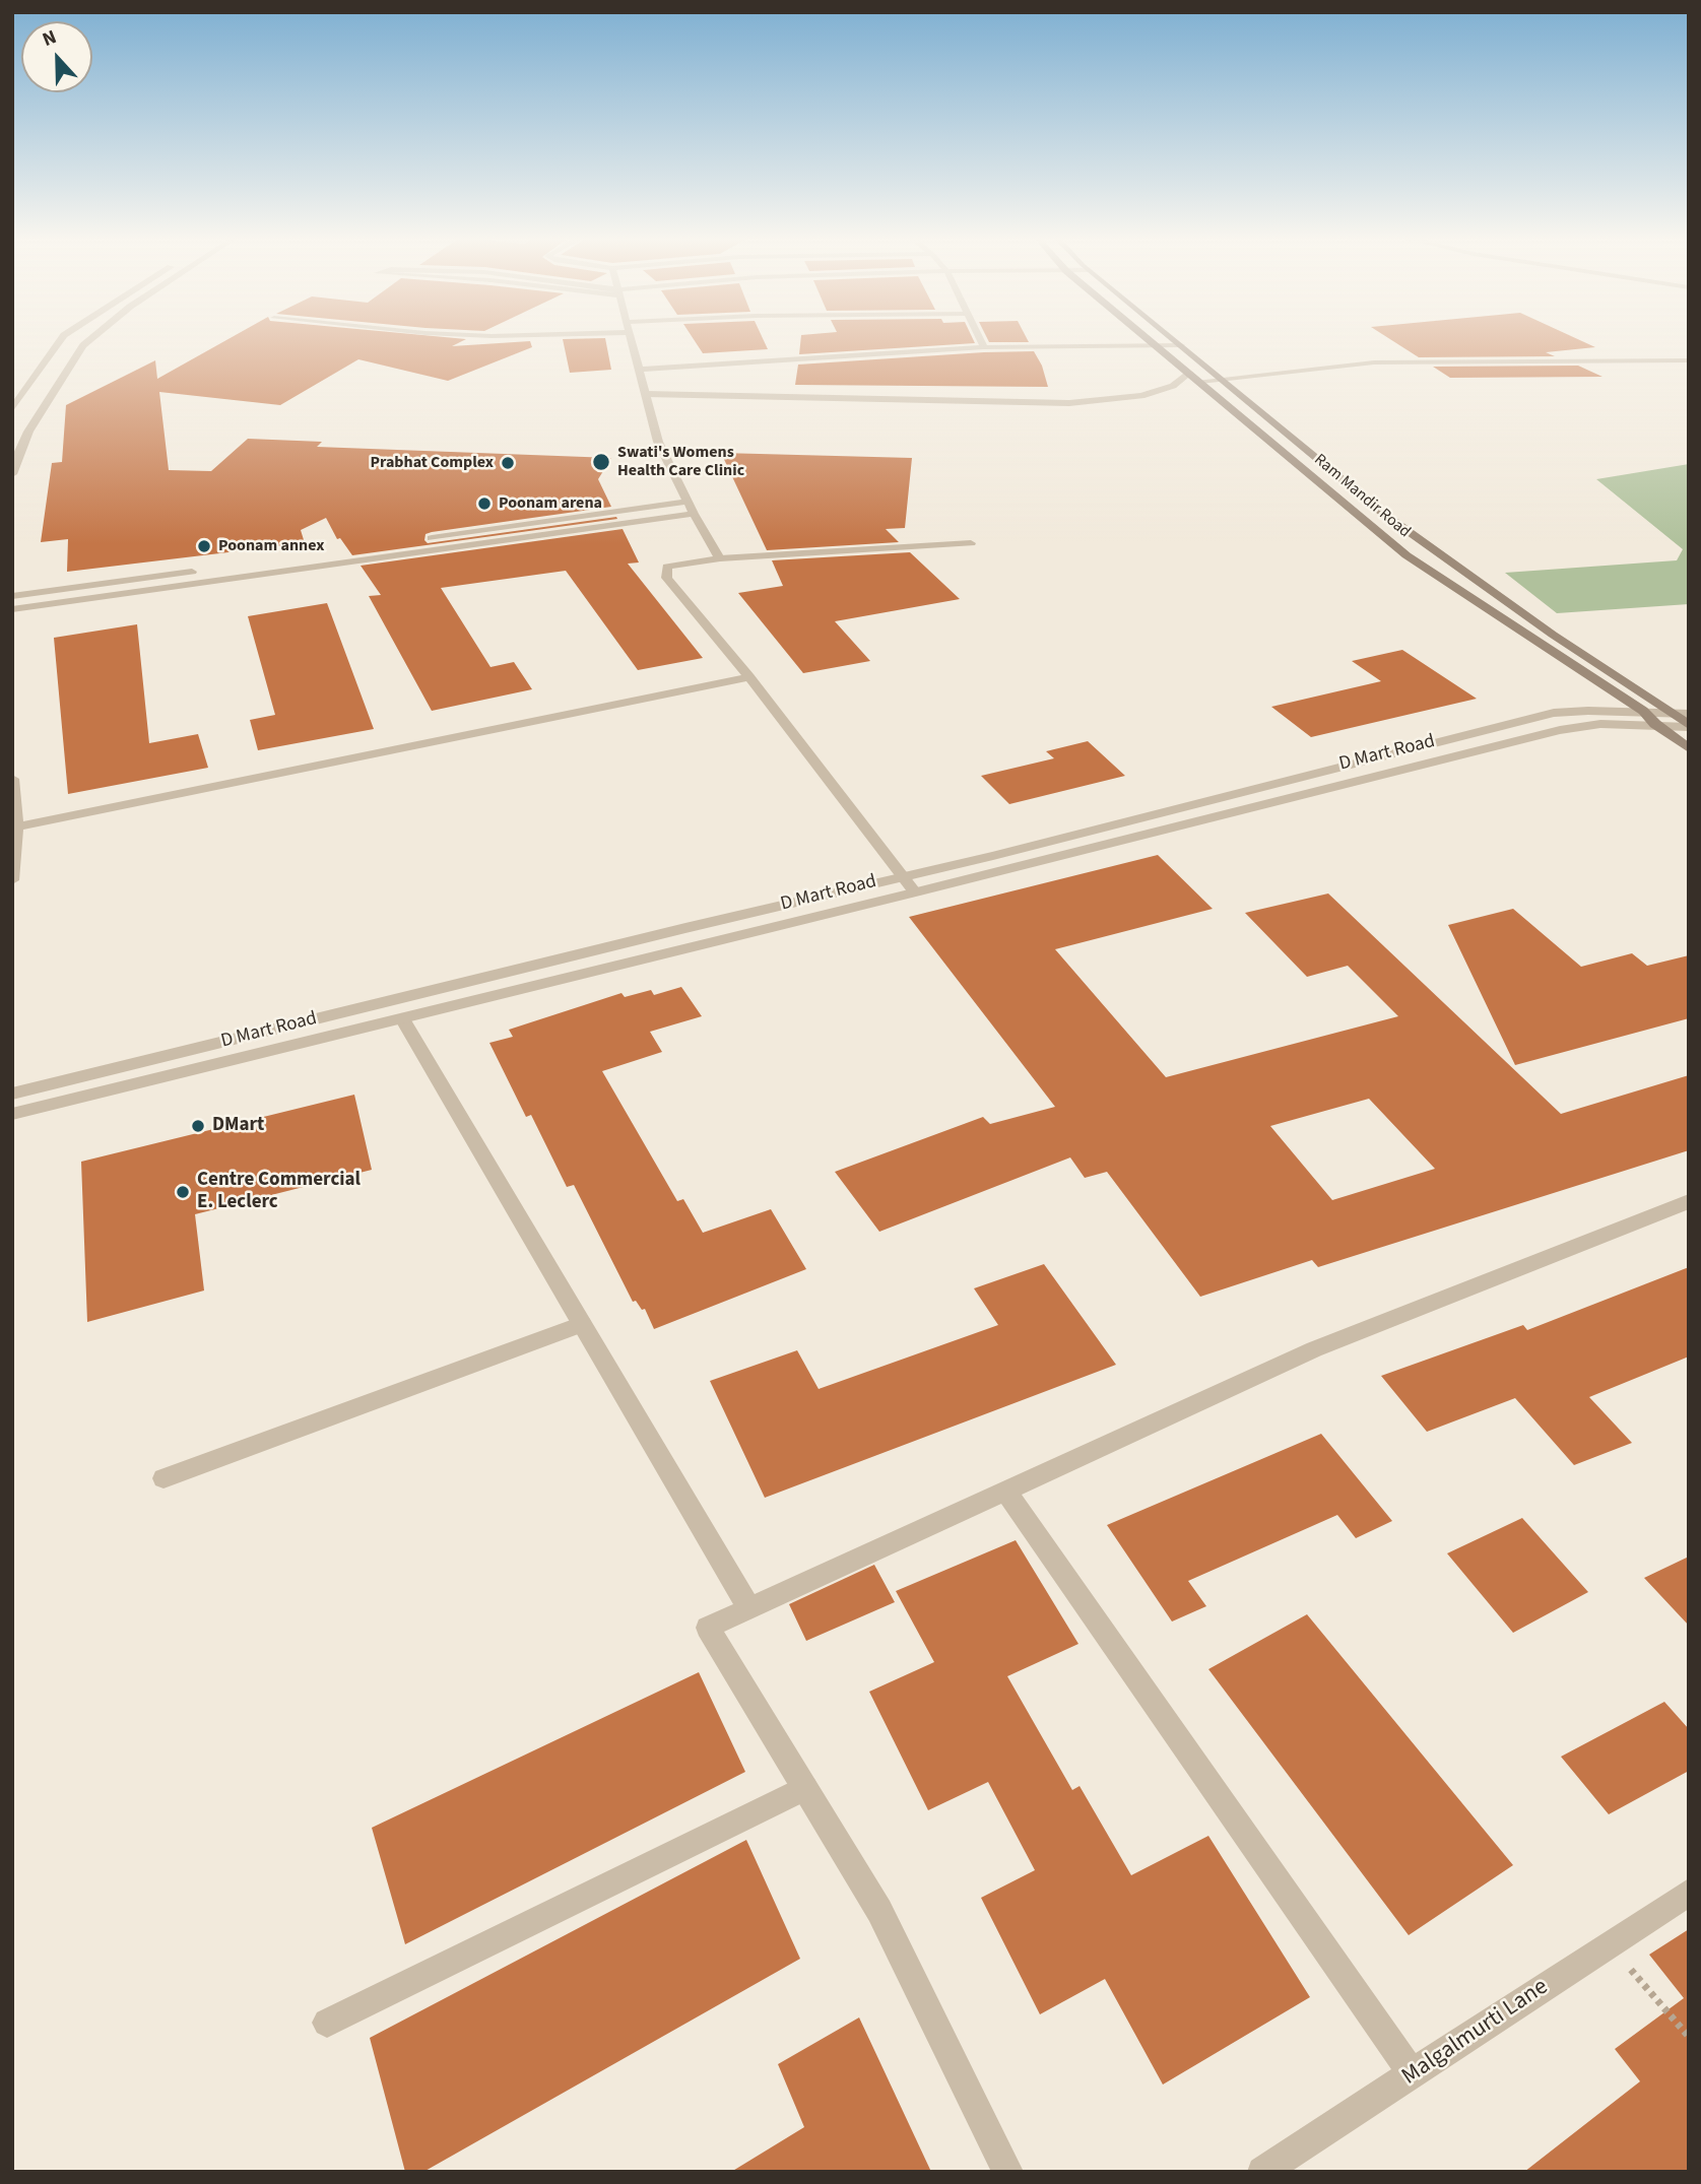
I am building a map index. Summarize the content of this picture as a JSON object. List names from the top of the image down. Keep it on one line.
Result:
{"streets":{"main road":["Ram Mandir Road"],"street":["D Mart Road","Malgalmurti Lane"]},"crossings":[["Ram Mandir Road","D Mart Road"]],"places":["Swati's Womens Health Care Clinic","Prabhat Complex","Poonam arena","Poonam annex","DMart","Centre Commercial E. Leclerc"],"north":"top"}
